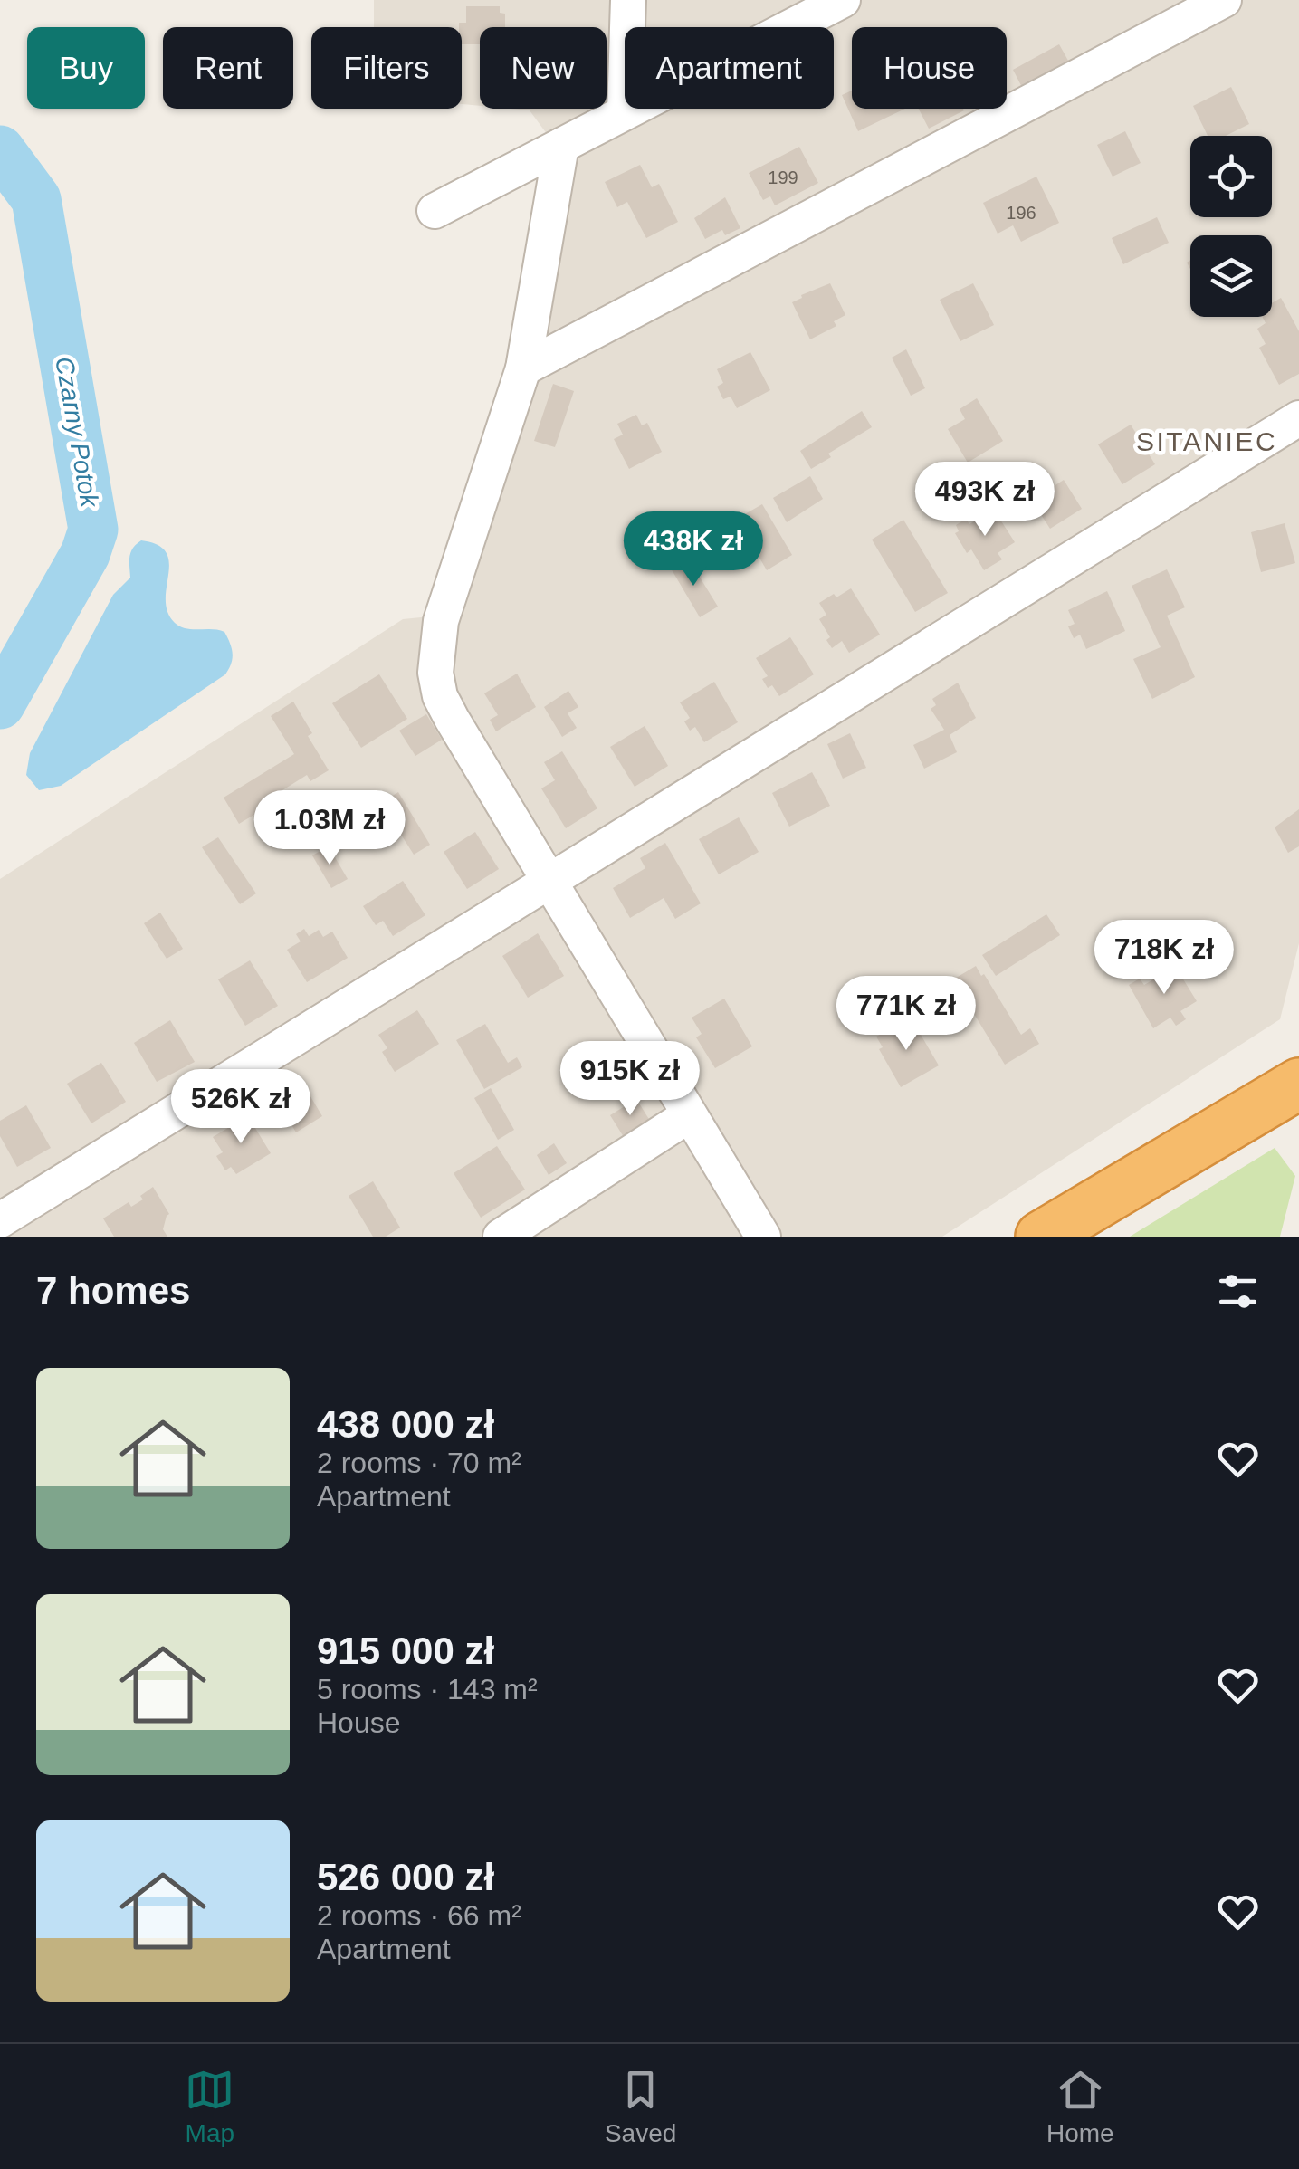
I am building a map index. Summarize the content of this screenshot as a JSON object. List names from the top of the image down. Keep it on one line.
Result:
{"districts":["SITANIEC"],"water":["Czarny Potok"],"house_numbers":["199","196"],"page":{"chip":["Buy","Rent","Filters","New","Apartment","House"],"price":["493K zł","438K zł","1.03M zł","718K zł","771K zł","915K zł","526K zł"],"heading":"7 homes","list":[{"name":"438 000 zł","note":"2 rooms · 70 m² · Apartment"},{"name":"915 000 zł","note":"5 rooms · 143 m² · House"},{"name":"526 000 zł","note":"2 rooms · 66 m² · Apartment"}],"tabs":["Map","Saved","Home"]}}
